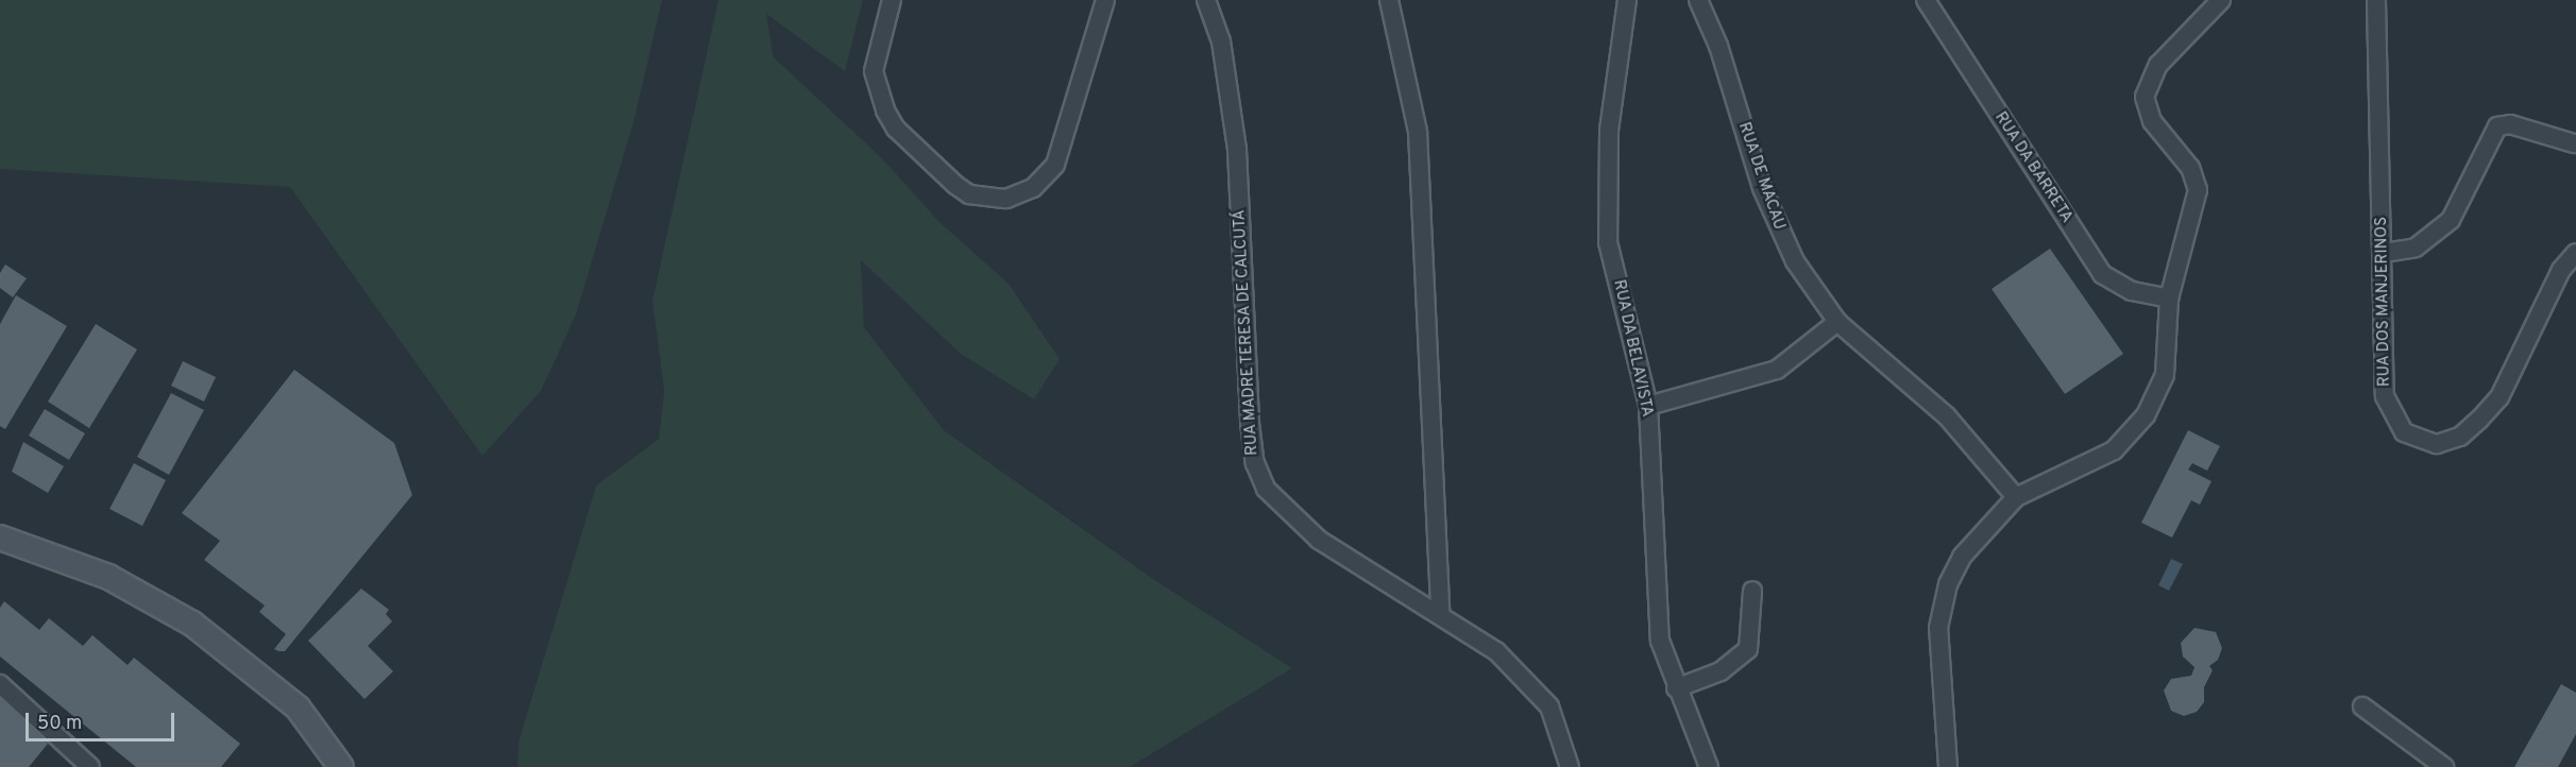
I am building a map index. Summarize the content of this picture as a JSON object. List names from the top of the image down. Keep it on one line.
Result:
{"streets":{"street":["RUA DA BARRETA","RUA DE MACAU","RUA DOS MANJERINOS","RUA MADRE TERESA DE CALCUTÁ","RUA DA BELAVISTA"]},"scale_bar":"50 m"}
